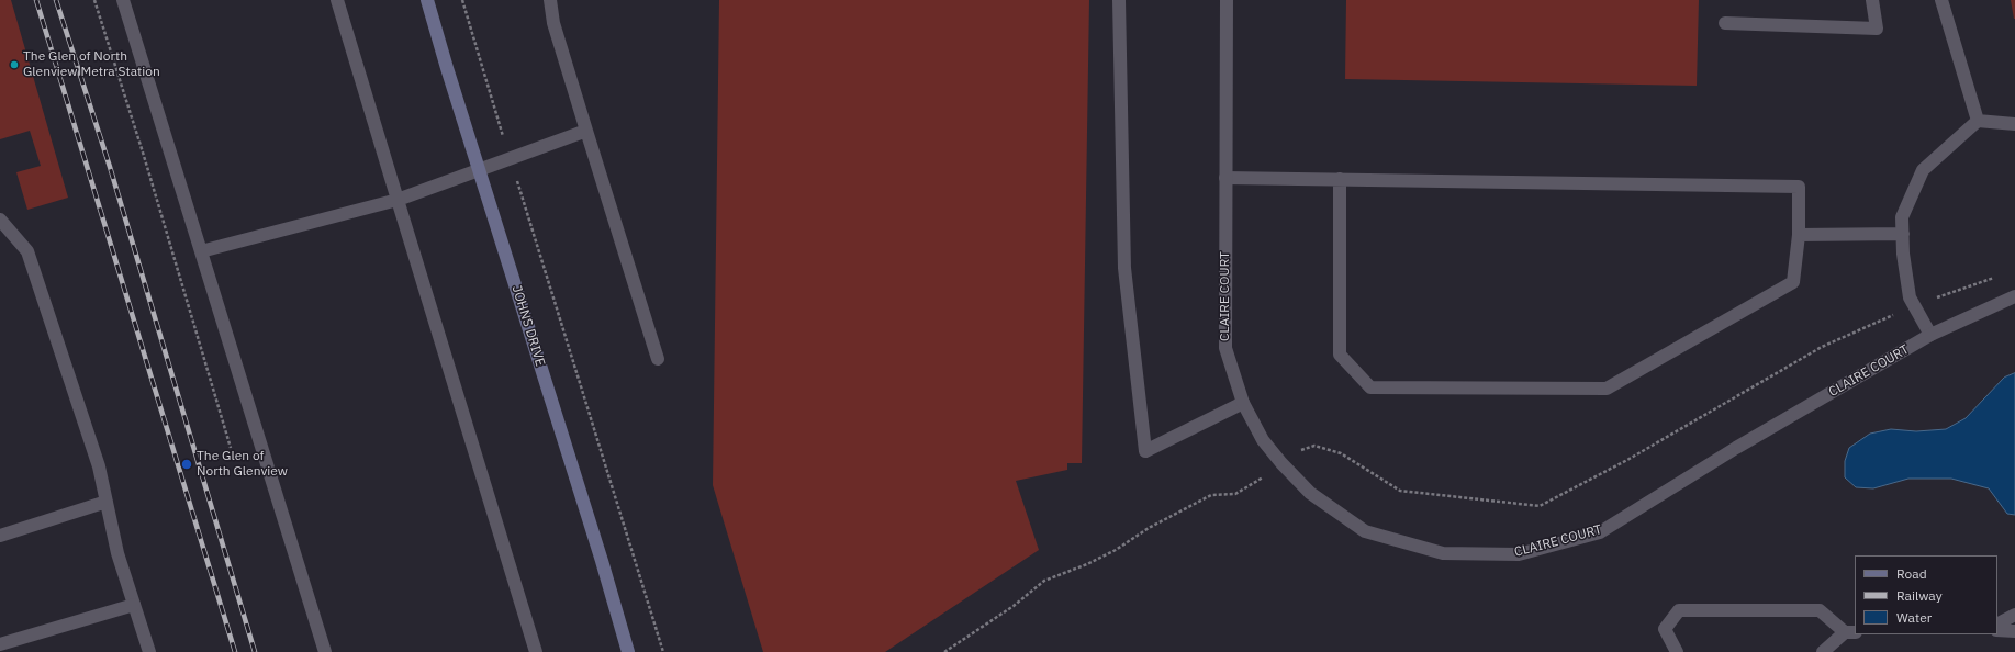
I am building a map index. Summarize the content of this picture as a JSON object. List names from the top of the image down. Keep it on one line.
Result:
{"streets":{"street":["CLAIRE COURT","JOHNS DRIVE"]},"places":["The Glen of North Glenview Metra Station","The Glen of North Glenview"],"legend":["Road","Railway","Water"]}
